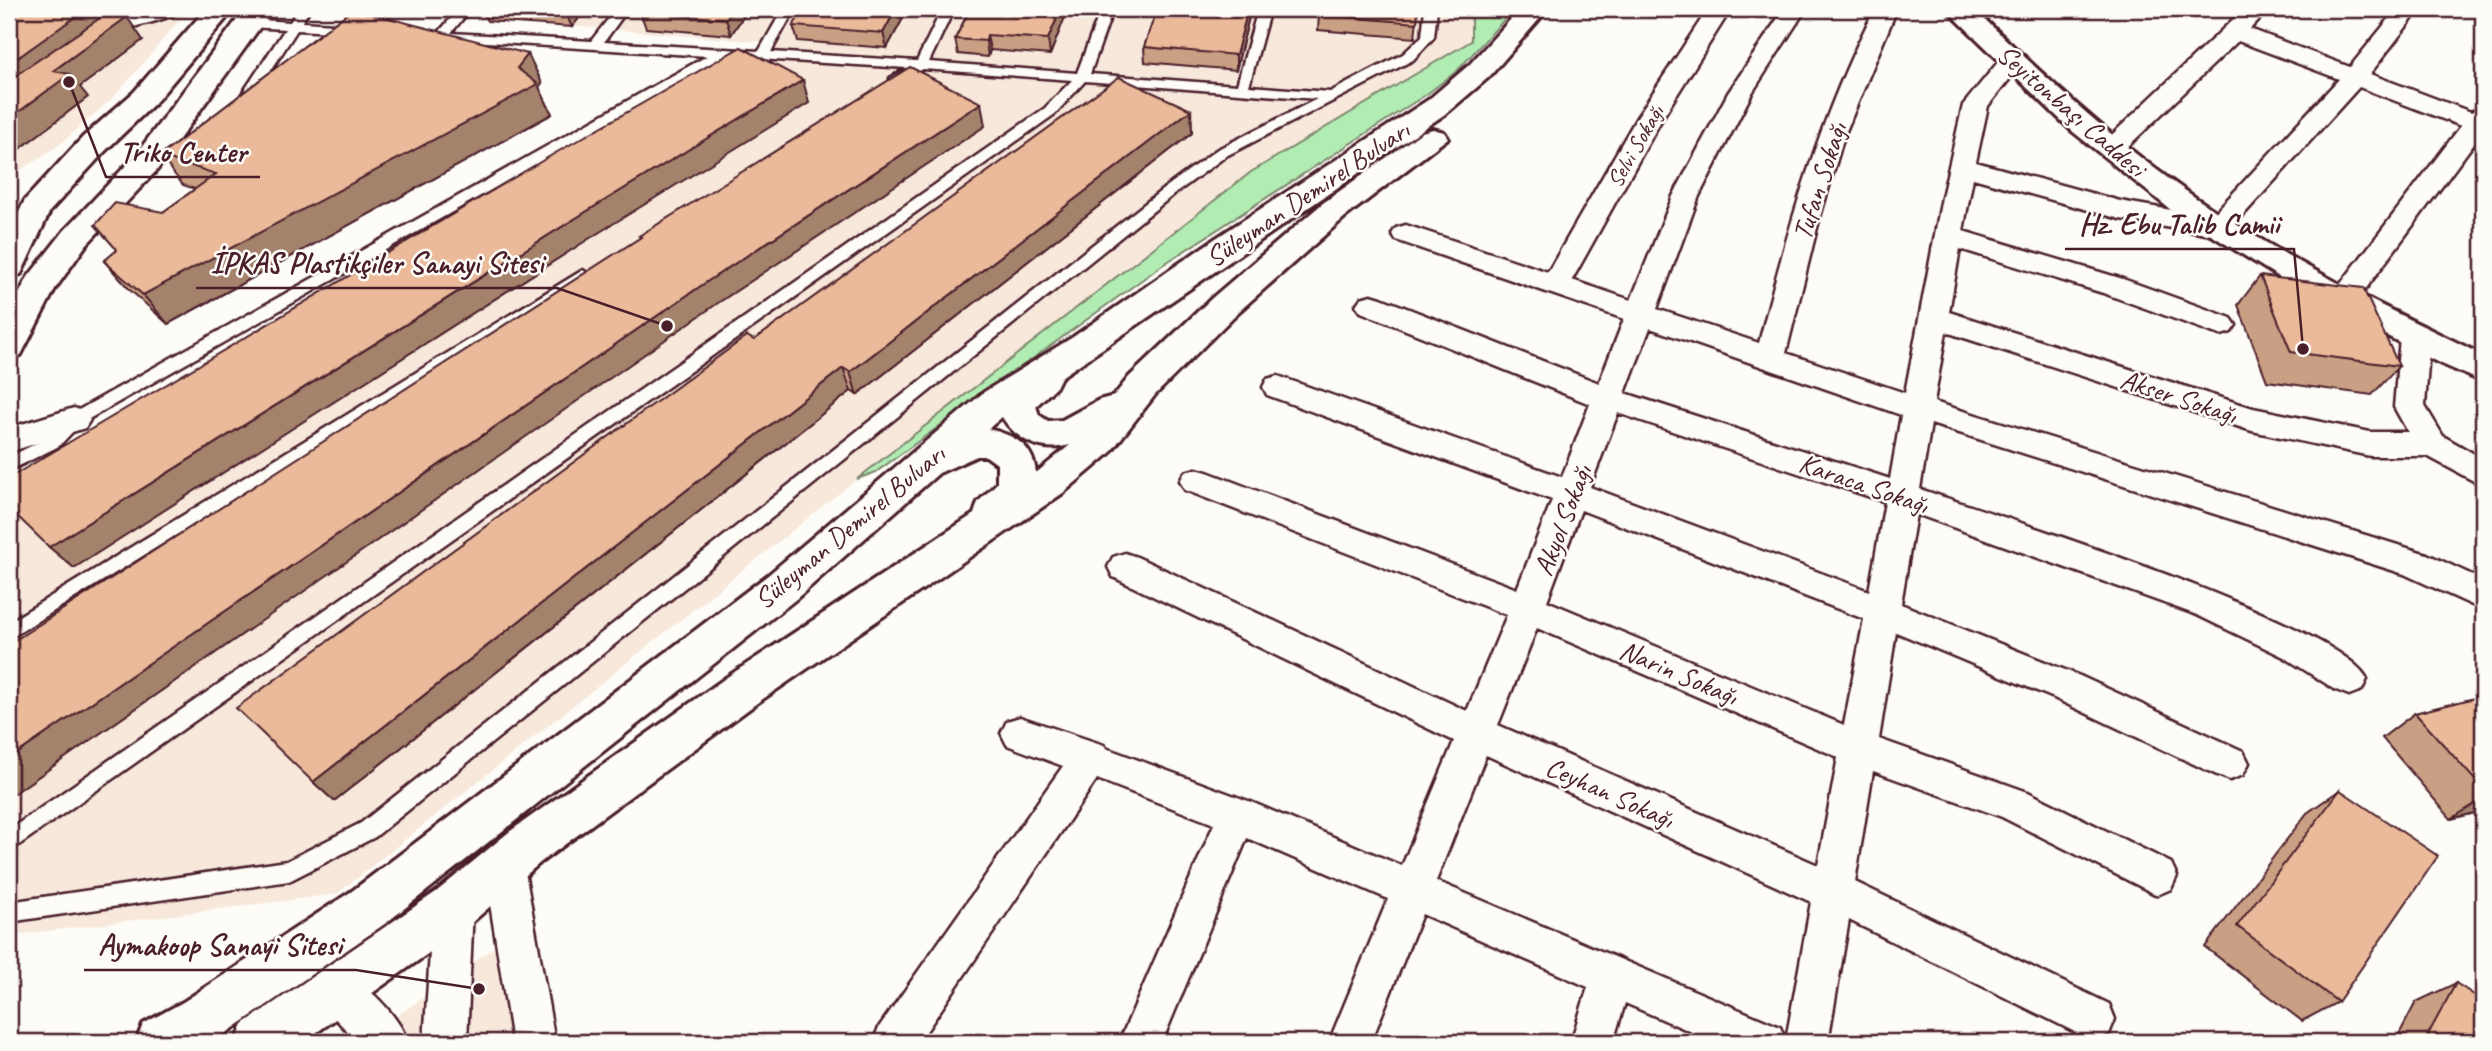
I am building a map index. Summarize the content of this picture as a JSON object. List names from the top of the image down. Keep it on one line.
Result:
{"streets":{"main road":["Seyitonbaşı Caddesi","Süleyman Demirel Bulvarı"],"street":["Selvi Sokağı","Tufan Sokağı","Akser Sokağı","Karaca Sokağı","Akyol Sokağı","Narin Sokağı","Ceyhan Sokağı"]},"crossings":[["Karaca Sokağı","Akyol Sokağı"],["Akyol Sokağı","Narin Sokağı"],["Akyol Sokağı","Ceyhan Sokağı"]],"places":["Triko Center","İPKAS Plastikçiler Sanayi Sitesi","Hz. Ebu Talib Camii","Aymakoop Sanayi Sitesi"]}
